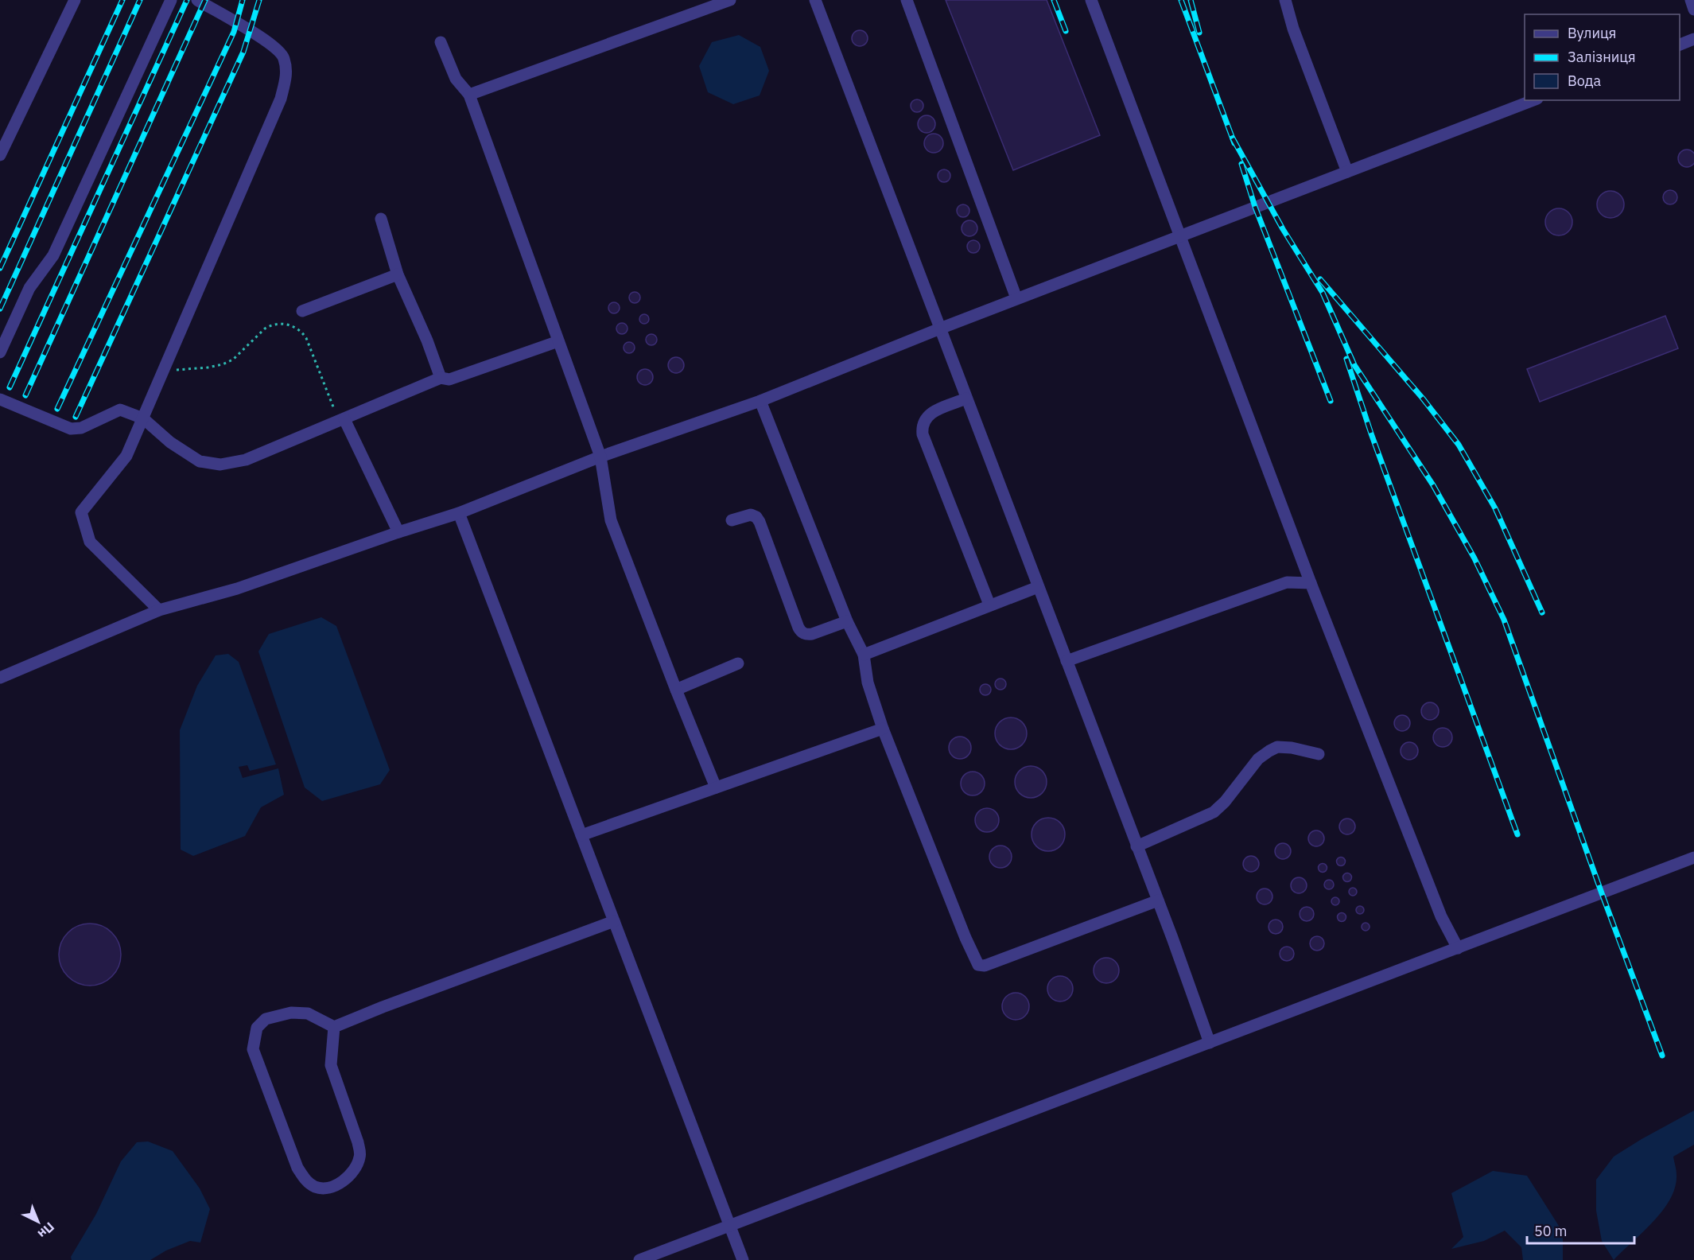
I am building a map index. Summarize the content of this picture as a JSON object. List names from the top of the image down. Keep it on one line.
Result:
{"legend":["Вулиця","Залізниця","Вода"],"scale_bar":"50 m","north":"bottom right"}
